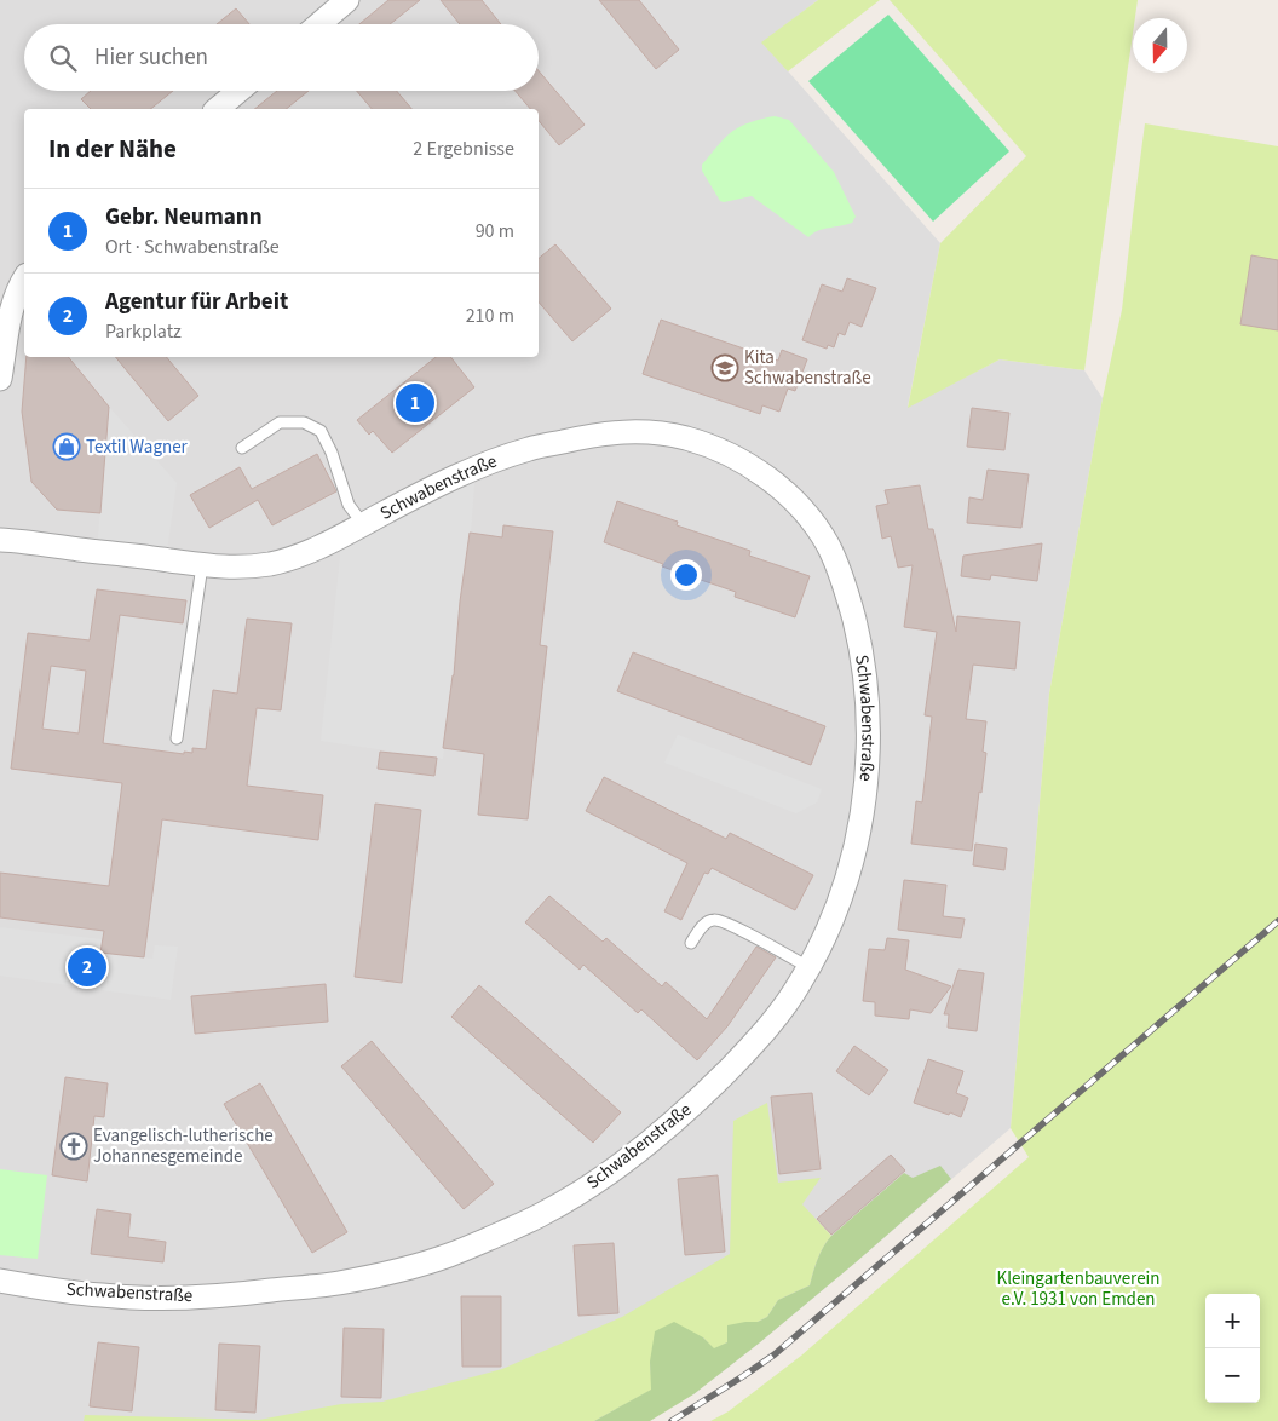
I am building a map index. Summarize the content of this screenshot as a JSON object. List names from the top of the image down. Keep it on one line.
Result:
{"streets":{"street":["Schwabenstraße"]},"parks":["Kleingartenbauverein e.V. 1931 von Emden"],"places":{"school or university":["Kita Schwabenstraße"],"shop":["Textil Wagner"],"church":["Evangelisch-lutherische Johannesgemeinde"]},"north":"bottom","page":{"search":"Hier suchen","heading":["In der Nähe","2 Ergebnisse"],"list":[{"mark":"1","name":"Gebr. Neumann","note":"Ort · Schwabenstraße","value":"90 m"},{"mark":"2","name":"Agentur für Arbeit","note":"Parkplatz","value":"210 m"}],"pins":["1","2"],"map_buttons":["+","−"]}}
